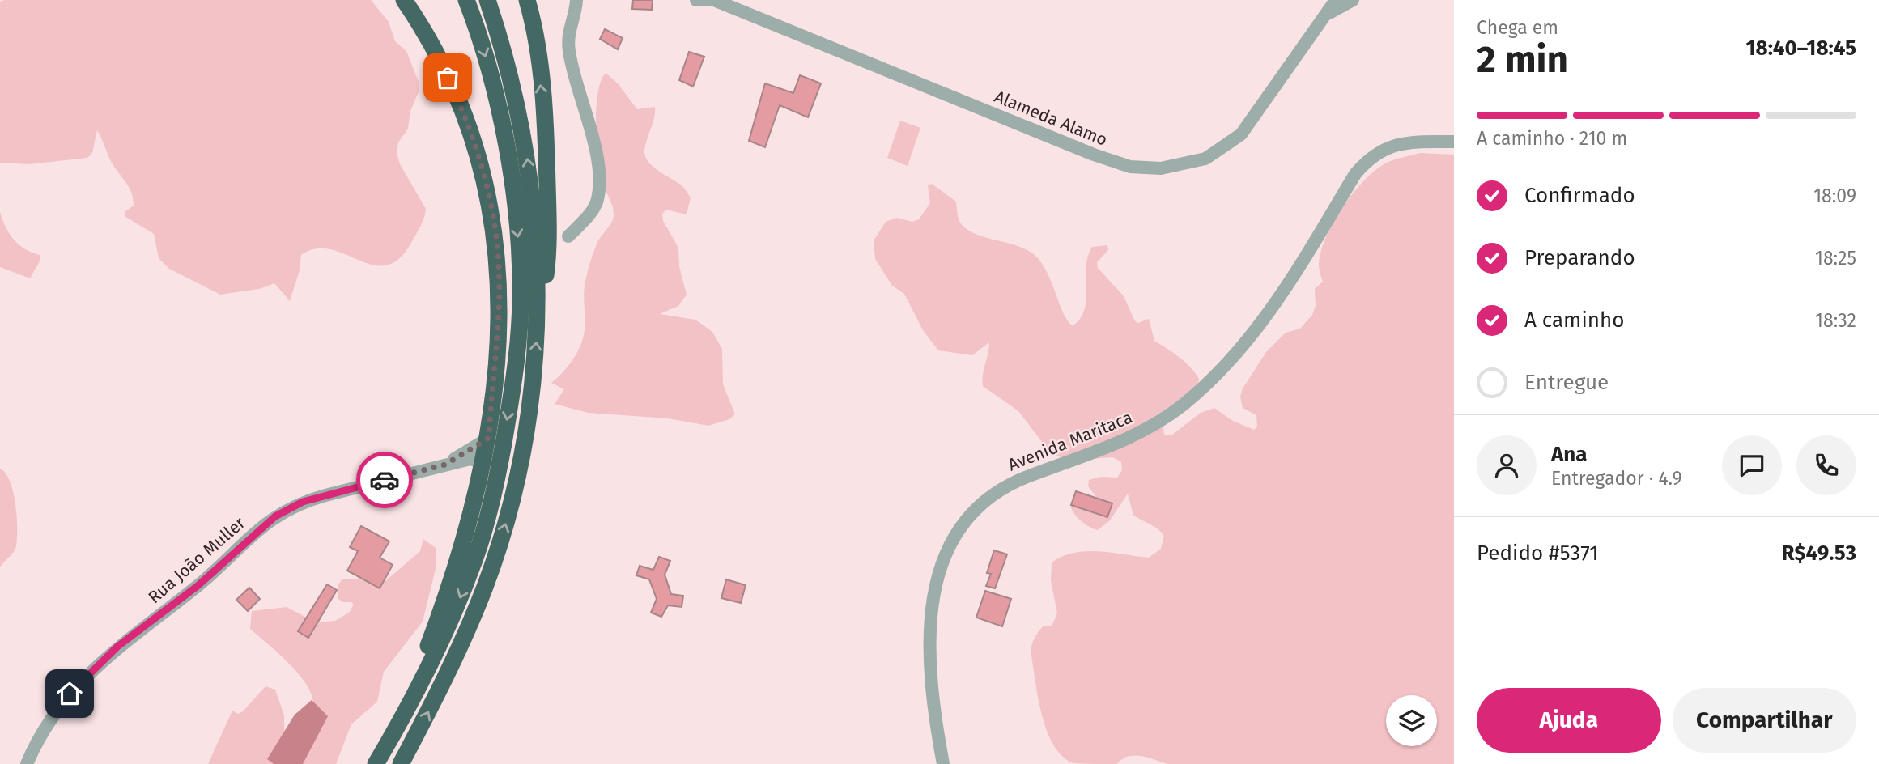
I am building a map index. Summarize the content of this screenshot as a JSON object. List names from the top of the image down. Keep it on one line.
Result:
{"streets":{"street":["Alameda Alamo","Avenida Maritaca","Rua João Muller"]},"page":{"heading":["2 min","Chega em","18:40–18:45"],"panel":["Ana","Entregador · 4.9","Pedido #5371","R$49.53"],"bar":"A caminho · 210 m","list":[["Confirmado","18:09"],["Preparando","18:25"],["A caminho","18:32"],"Entregue"],"buttons":["Ajuda","Compartilhar"]}}
